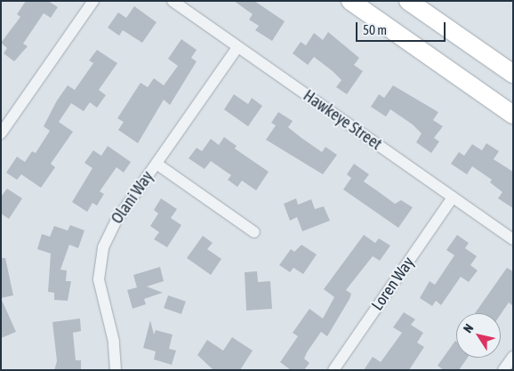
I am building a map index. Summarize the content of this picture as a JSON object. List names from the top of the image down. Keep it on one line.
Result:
{"streets":{"street":["Hawkeye Street","Olani Way","Loren Way"]},"crossings":[["Hawkeye Street","Olani Way"],["Hawkeye Street","Loren Way"]],"scale_bar":"50 m","north":"top left"}
